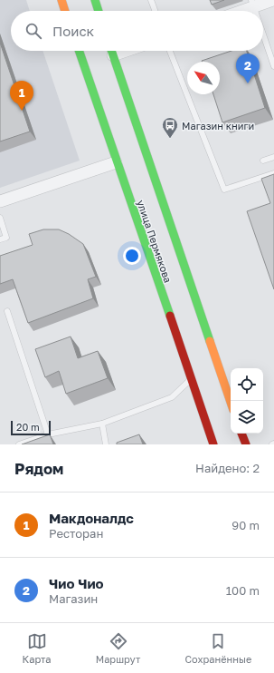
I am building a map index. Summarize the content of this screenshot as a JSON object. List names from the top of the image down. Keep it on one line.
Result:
{"streets":{"main road":["улица Пермякова"]},"places":{"bus stop":["Магазин книги"]},"scale_bar":"20 m","north":"top left","page":{"search":"Поиск","pins":["2","1"],"scale":"20 m","heading":["Рядом","Найдено: 2"],"list":[{"mark":"1","name":"Макдоналдс","note":"Ресторан","value":"90 m"},{"mark":"2","name":"Чио Чио","note":"Магазин","value":"100 m"}],"nav":["Карта","Маршрут","Сохранённые"]}}
